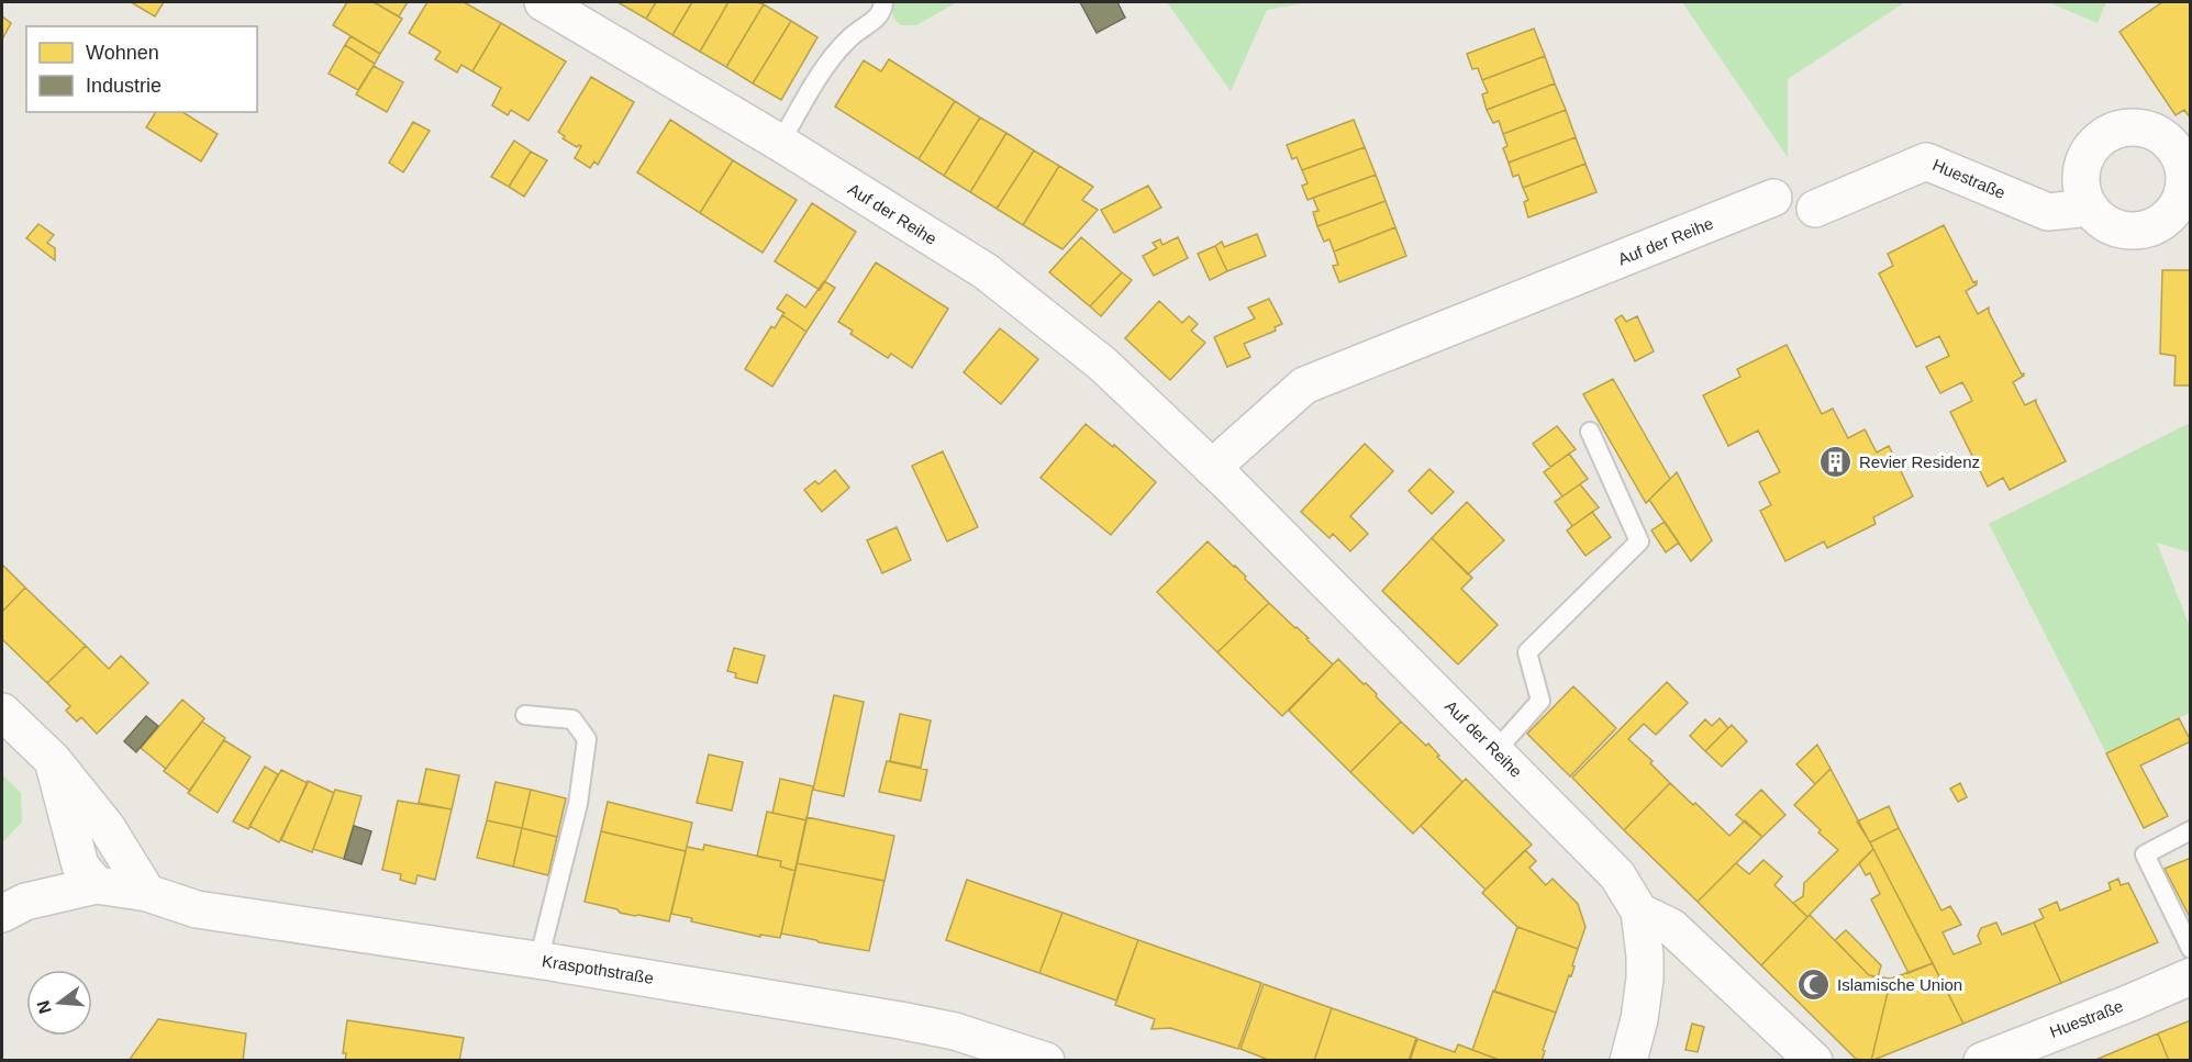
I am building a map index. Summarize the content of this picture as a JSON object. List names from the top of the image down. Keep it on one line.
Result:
{"streets":{"street":["Huestraße","Auf der Reihe","Kraspothstraße"]},"places":{"building":["Revier Residenz"],"mosque":["Islamische Union"]},"legend":["Wohnen","Industrie"],"north":"left"}
